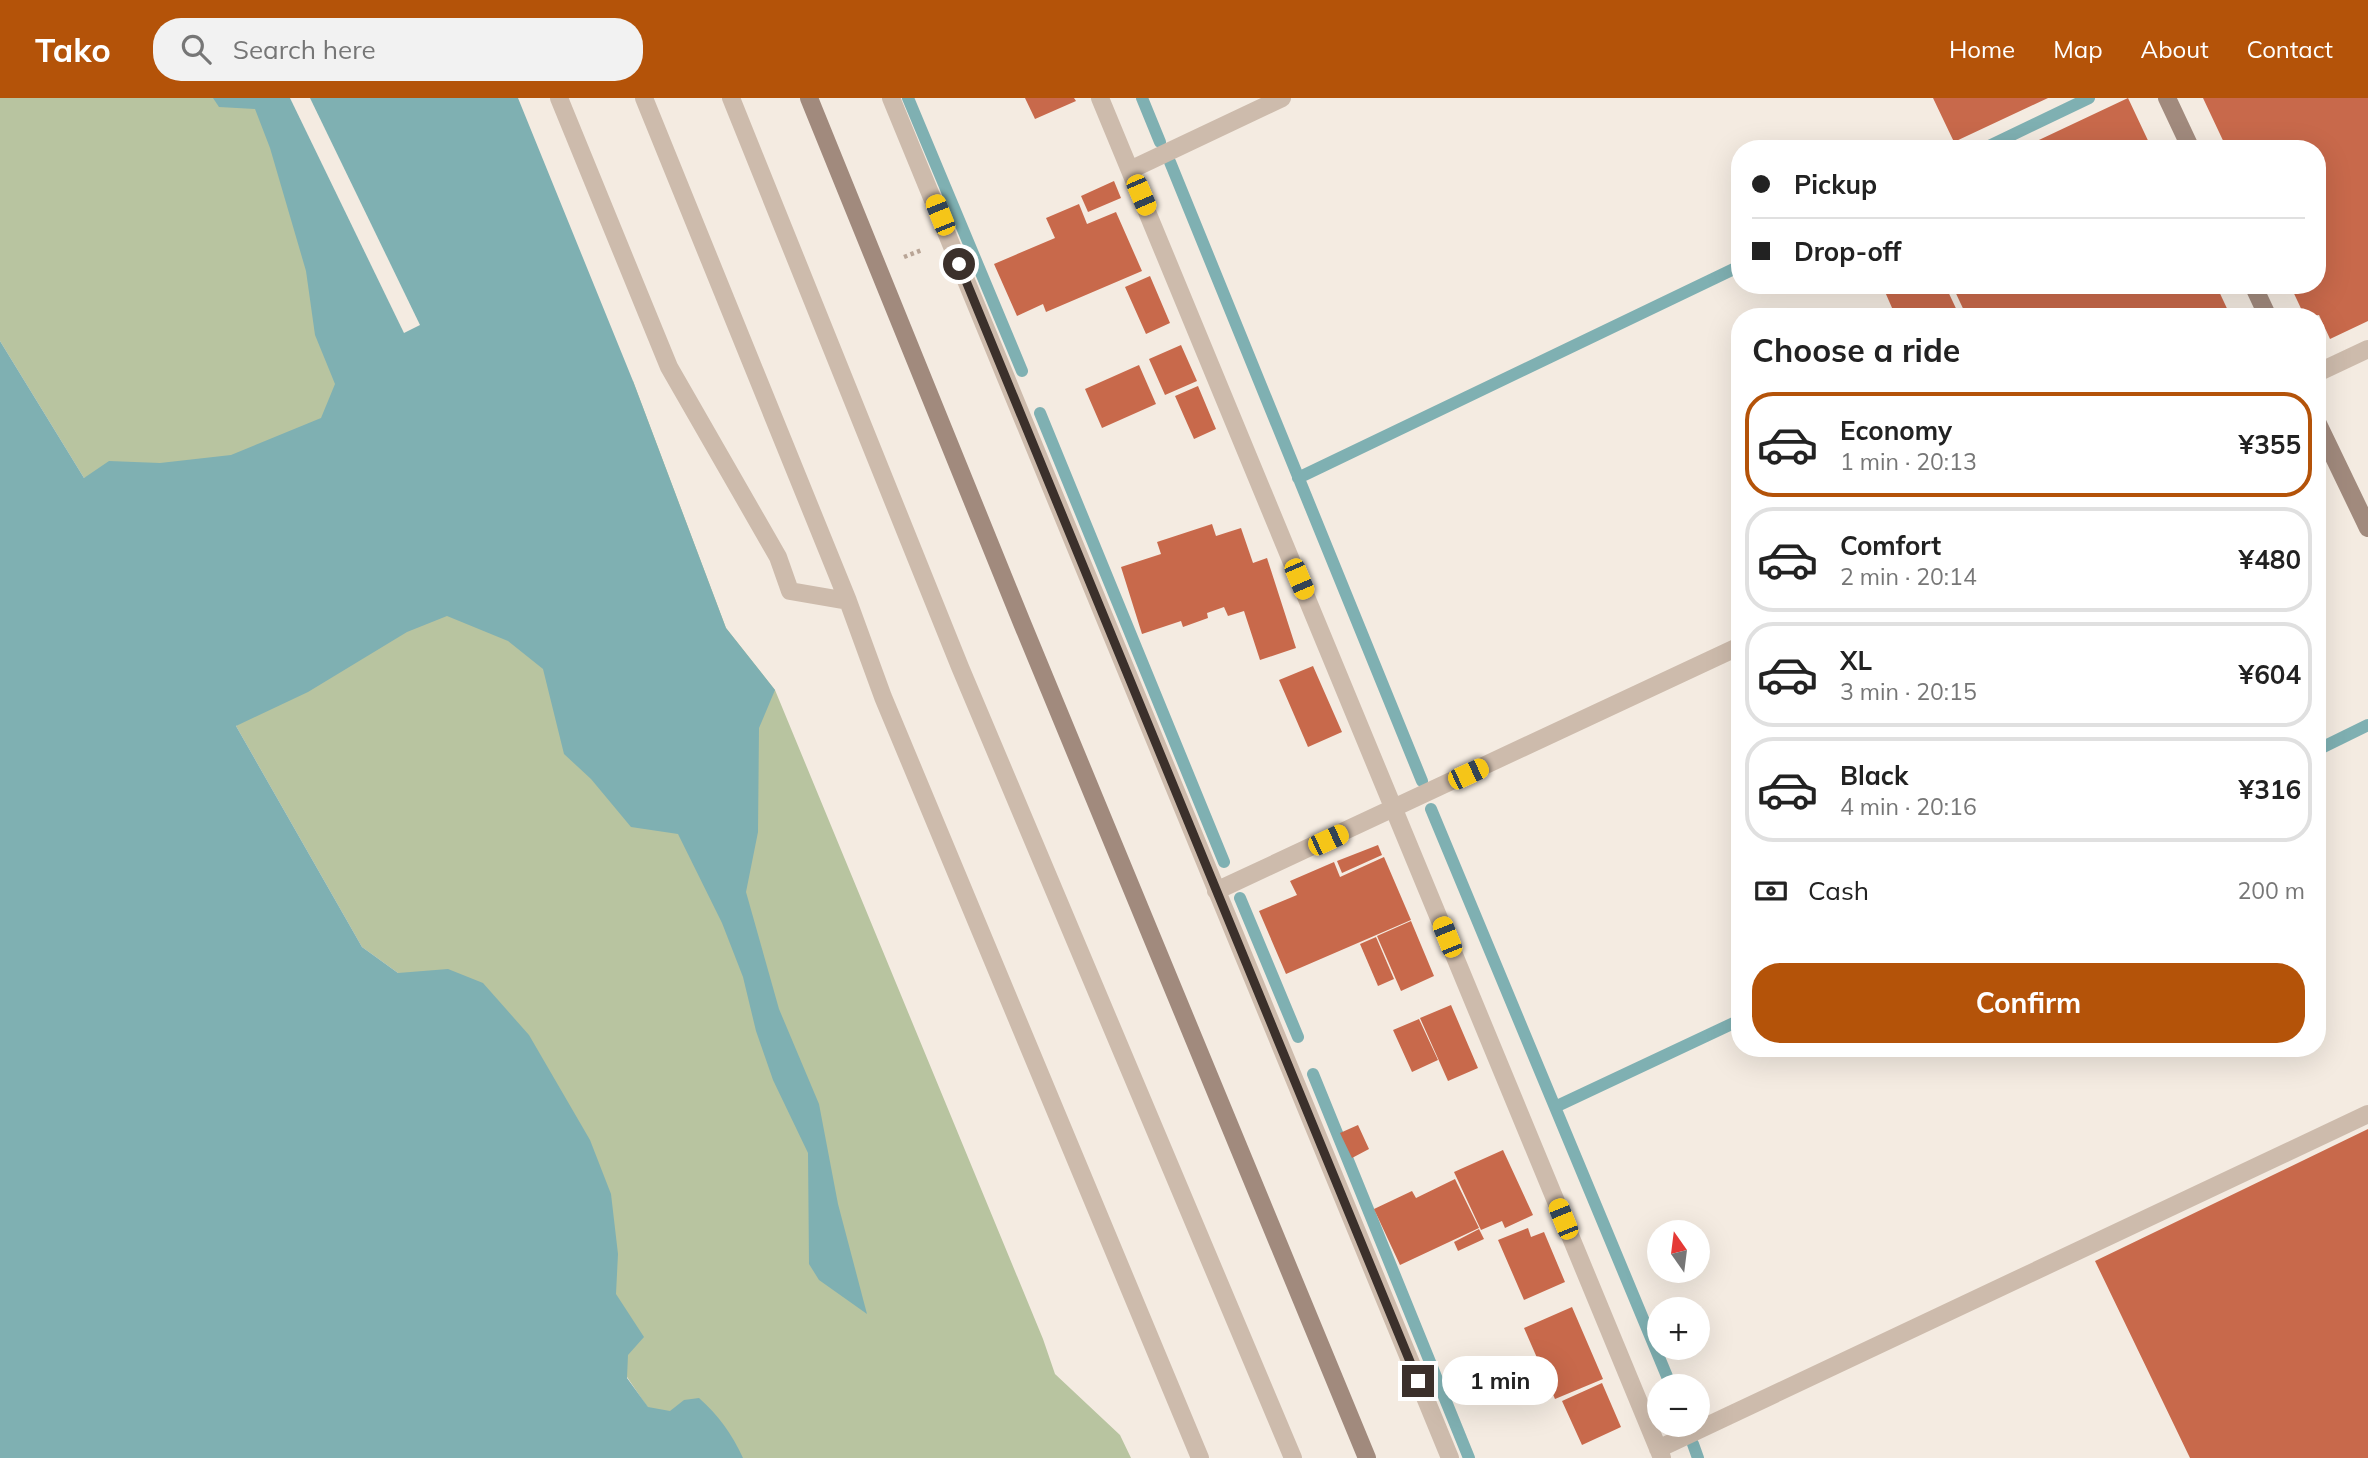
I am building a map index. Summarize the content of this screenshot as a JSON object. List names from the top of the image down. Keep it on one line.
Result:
{"north":"top","page":{"header":"Tako","search":"Search here","nav":["Home","Map","About","Contact"],"banner":["Pickup","Drop-off"],"heading":"Choose a ride","list":[{"name":"Economy","note":"1 min · 20:13","value":"¥355"},{"name":"Comfort","note":"2 min · 20:14","value":"¥480"},{"name":"XL","note":"3 min · 20:15","value":"¥604"},{"name":"Black","note":"4 min · 20:16","value":"¥316"}],"pay":["Cash","200 m"],"buttons":"Confirm","map_buttons":["+","−"],"bubble":"1 min"}}
